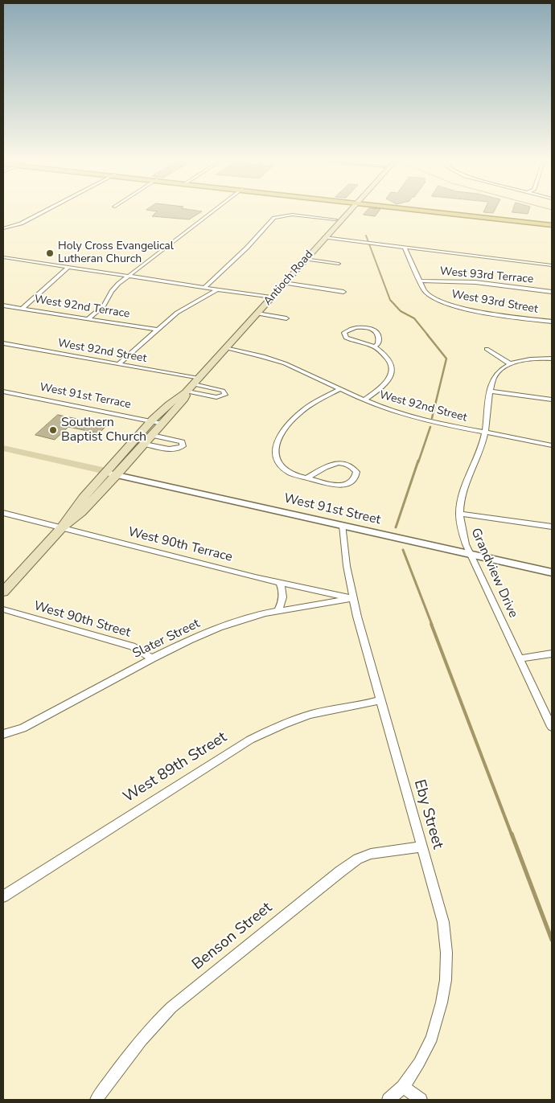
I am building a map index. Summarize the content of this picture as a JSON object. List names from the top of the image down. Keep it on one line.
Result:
{"streets":{"main road":["Antioch Road"],"street":["West 93rd Terrace","West 93rd Street","West 92nd Terrace","West 92nd Street","West 91st Terrace","West 91st Street","West 90th Terrace","Grandview Drive","West 90th Street","Slater Street","West 89th Street","Eby Street","Benson Street"]},"crossings":[["Antioch Road","West 92nd Street"],["Antioch Road","West 91st Terrace"],["Antioch Road","West 91st Street"],["Antioch Road","West 90th Terrace"],["West 92nd Street","Grandview Drive"],["West 91st Street","Grandview Drive"],["West 91st Street","Eby Street"],["West 90th Terrace","Slater Street"],["West 90th Terrace","Eby Street"],["West 90th Street","Slater Street"],["Slater Street","Eby Street"],["West 89th Street","Eby Street"],["Eby Street","Benson Street"]],"places":["Holy Cross Evangelical Lutheran Church","Southern Baptist Church"]}
